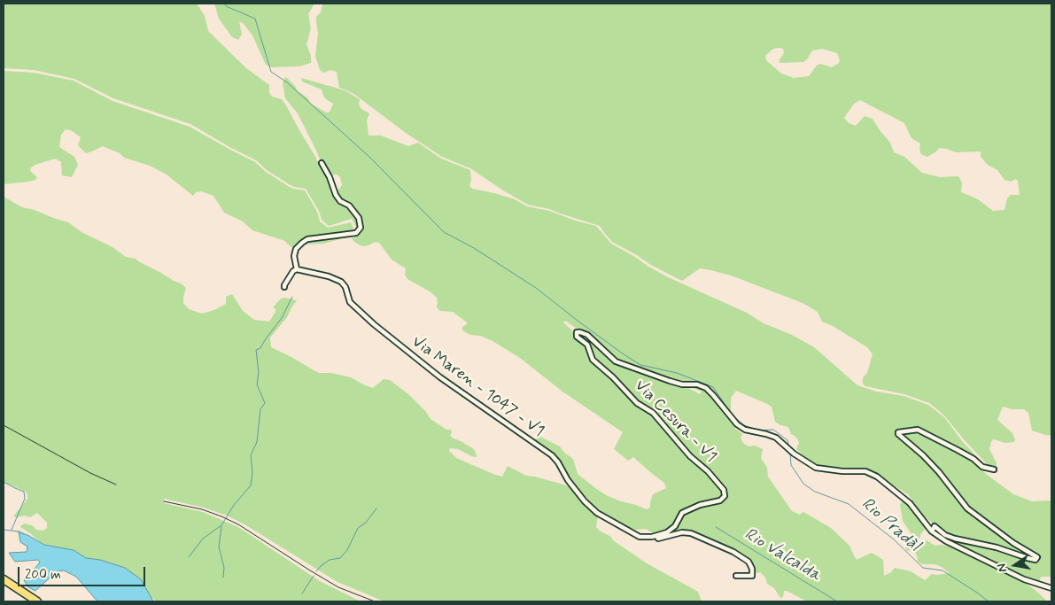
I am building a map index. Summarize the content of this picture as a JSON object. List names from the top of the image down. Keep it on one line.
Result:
{"streets":{"street":["Via Maren - 1047 - V1","Via Cesura - V1"]},"crossings":[["Via Maren - 1047 - V1","Via Cesura - V1"]],"water":["Rio Pradàl","Rio Valcalda"],"scale_bar":"200 m","north":"left"}
